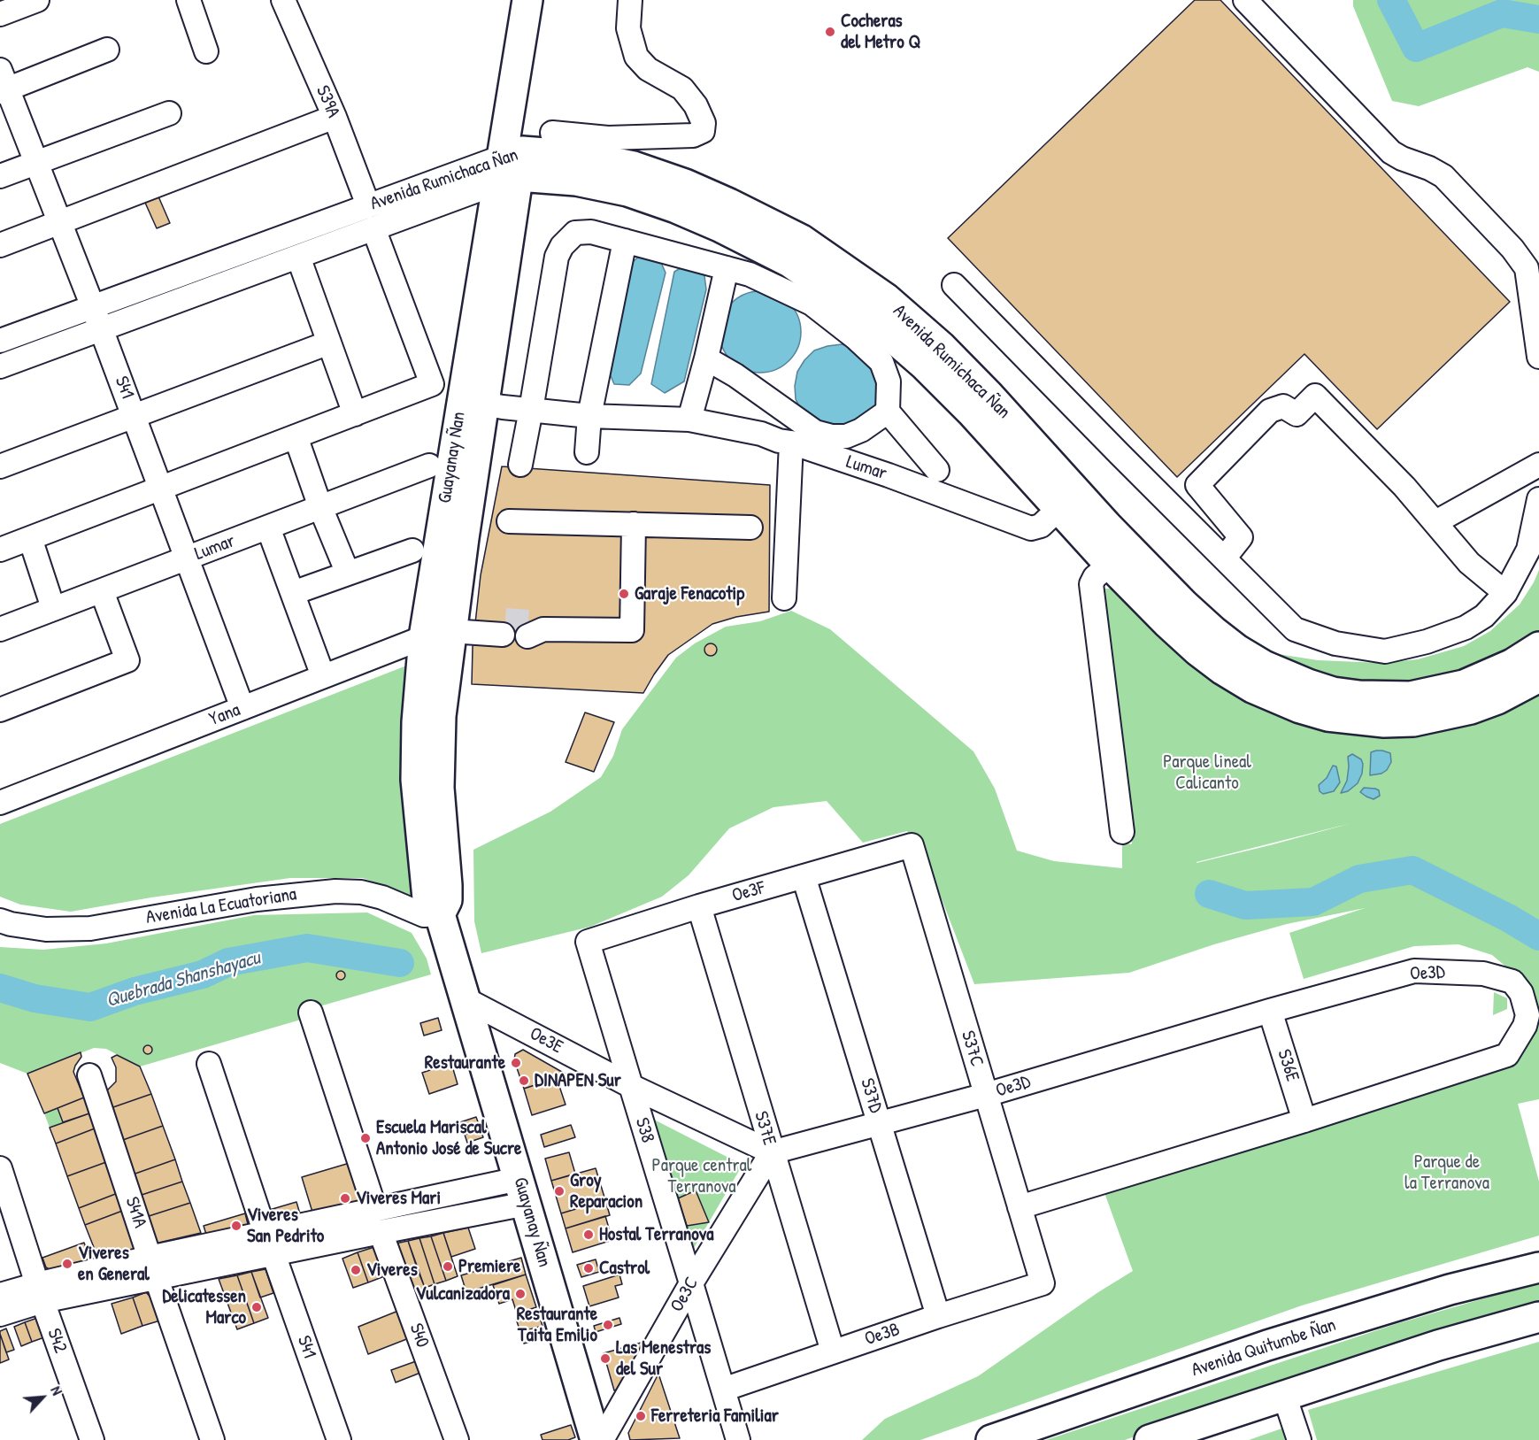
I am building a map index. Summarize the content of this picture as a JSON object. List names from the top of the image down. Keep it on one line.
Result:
{"streets":{"main road":["Avenida Rumichaca Ñan","Guayanay Ñan","Avenida Quitumbe Ñan"],"street":["S39A","S41","Lumar","Yana","Oe3F","Avenida La Ecuatoriana","Oe3D","Oe3E","S37C","S36E","S37D","S37E","S38","S41A","Oe3C","Oe3B","S40","S42"]},"crossings":[["S39A","Avenida Rumichaca Ñan"],["Avenida Rumichaca Ñan","S41"],["Avenida Rumichaca Ñan","Guayanay Ñan"],["Avenida Rumichaca Ñan","Lumar"],["S41","Lumar"],["S41","Yana"],["Guayanay Ñan","Yana"],["Guayanay Ñan","Avenida La Ecuatoriana"],["Guayanay Ñan","Oe3E"],["Oe3F","S37C"],["Oe3F","S37D"],["Oe3F","S37E"],["Oe3F","S38"],["Oe3D","Oe3E"],["Oe3D","S37C"],["Oe3D","S36E"],["Oe3D","S37D"],["Oe3D","S37E"],["Oe3D","Oe3C"],["Oe3E","S37E"],["Oe3E","S38"],["Oe3E","Oe3C"],["S37C","Oe3B"],["S37D","Oe3B"],["S37E","Oe3C"],["S37E","Oe3B"],["S38","Oe3C"],["S38","Oe3B"]],"water":["Quebrada Shanshayacu"],"parks":["Parque lineal Calicanto","Parque de la Terranova","Parque central Terranova"],"places":["Cocheras del Metro Q","Garaje Fenacotip","Restaurante","DINAPEN Sur","Escuela Mariscal Antonio José de Sucre","Groy Reparacion","Viveres Mari","Viveres San Pedrito","Hostal Terranova","Viveres en General","Premiere","Castrol","Viveres","Vulcanizadora","Delicatessen Marco","Restaurante Taita Emilio","Las Menestras del Sur","Ferreteria Familiar"],"north":"top right"}
